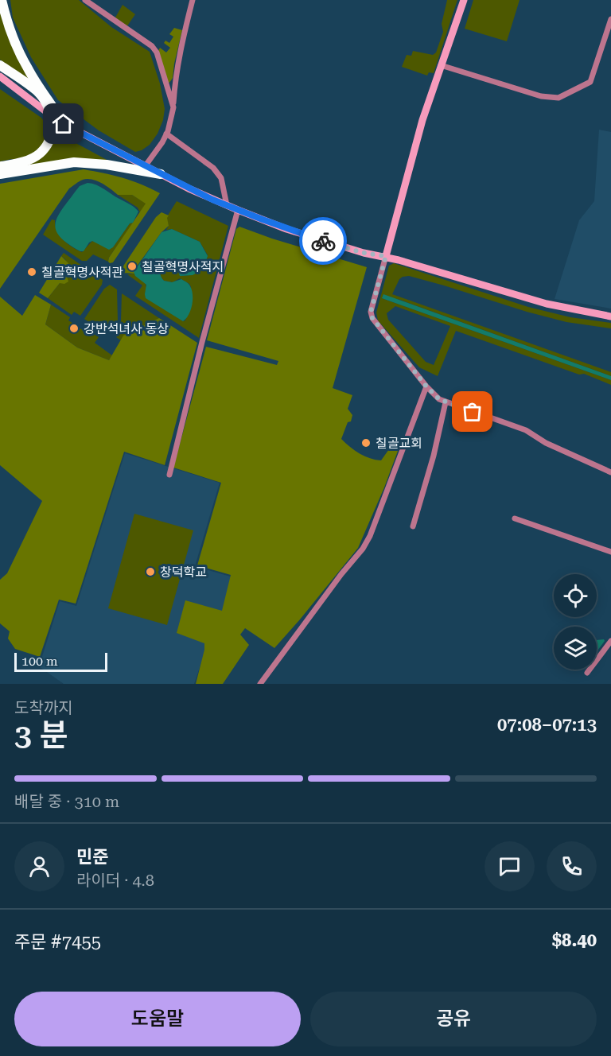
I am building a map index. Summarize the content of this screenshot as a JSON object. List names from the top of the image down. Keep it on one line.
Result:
{"places":["칠골혁명사적지","칠골혁명사적관","강반석녀사 동상","칠골교회","창덕학교"],"scale_bar":"100 m","page":{"scale":"100 m","heading":["3 분","도착까지","07:08–07:13"],"panel":["민준","라이더 · 4.8","주문 #7455","$8.40"],"bar":"배달 중 · 310 m","buttons":["도움말","공유"]}}
